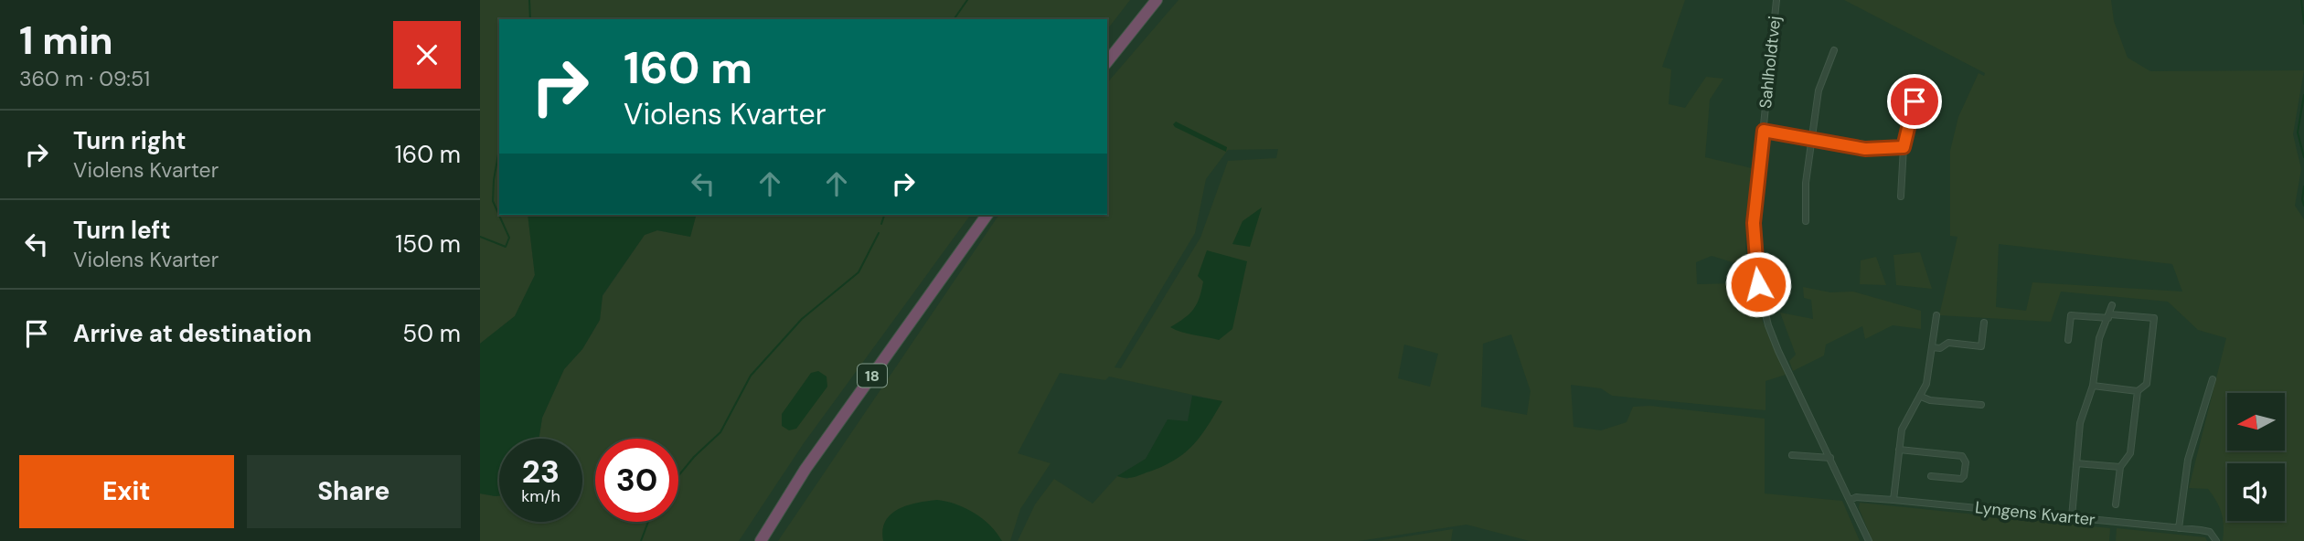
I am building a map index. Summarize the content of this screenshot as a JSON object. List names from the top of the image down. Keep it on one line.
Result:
{"streets":{"highway":["18"],"street":["Sahlholdtvej","Lyngens Kvarter"]},"crossings":[["Sahlholdtvej","Lyngens Kvarter"]],"north":"left","page":{"heading":["1 min","360 m · 09:51"],"turn":["160 m","Violens Kvarter"],"list":[{"name":"Turn right","note":"Violens Kvarter","value":"160 m"},{"name":"Turn left","note":"Violens Kvarter","value":"150 m"},{"name":"Arrive at destination","value":"50 m"}],"speed":"23 km/h","limit":"30","buttons":["Exit","Share"]}}
